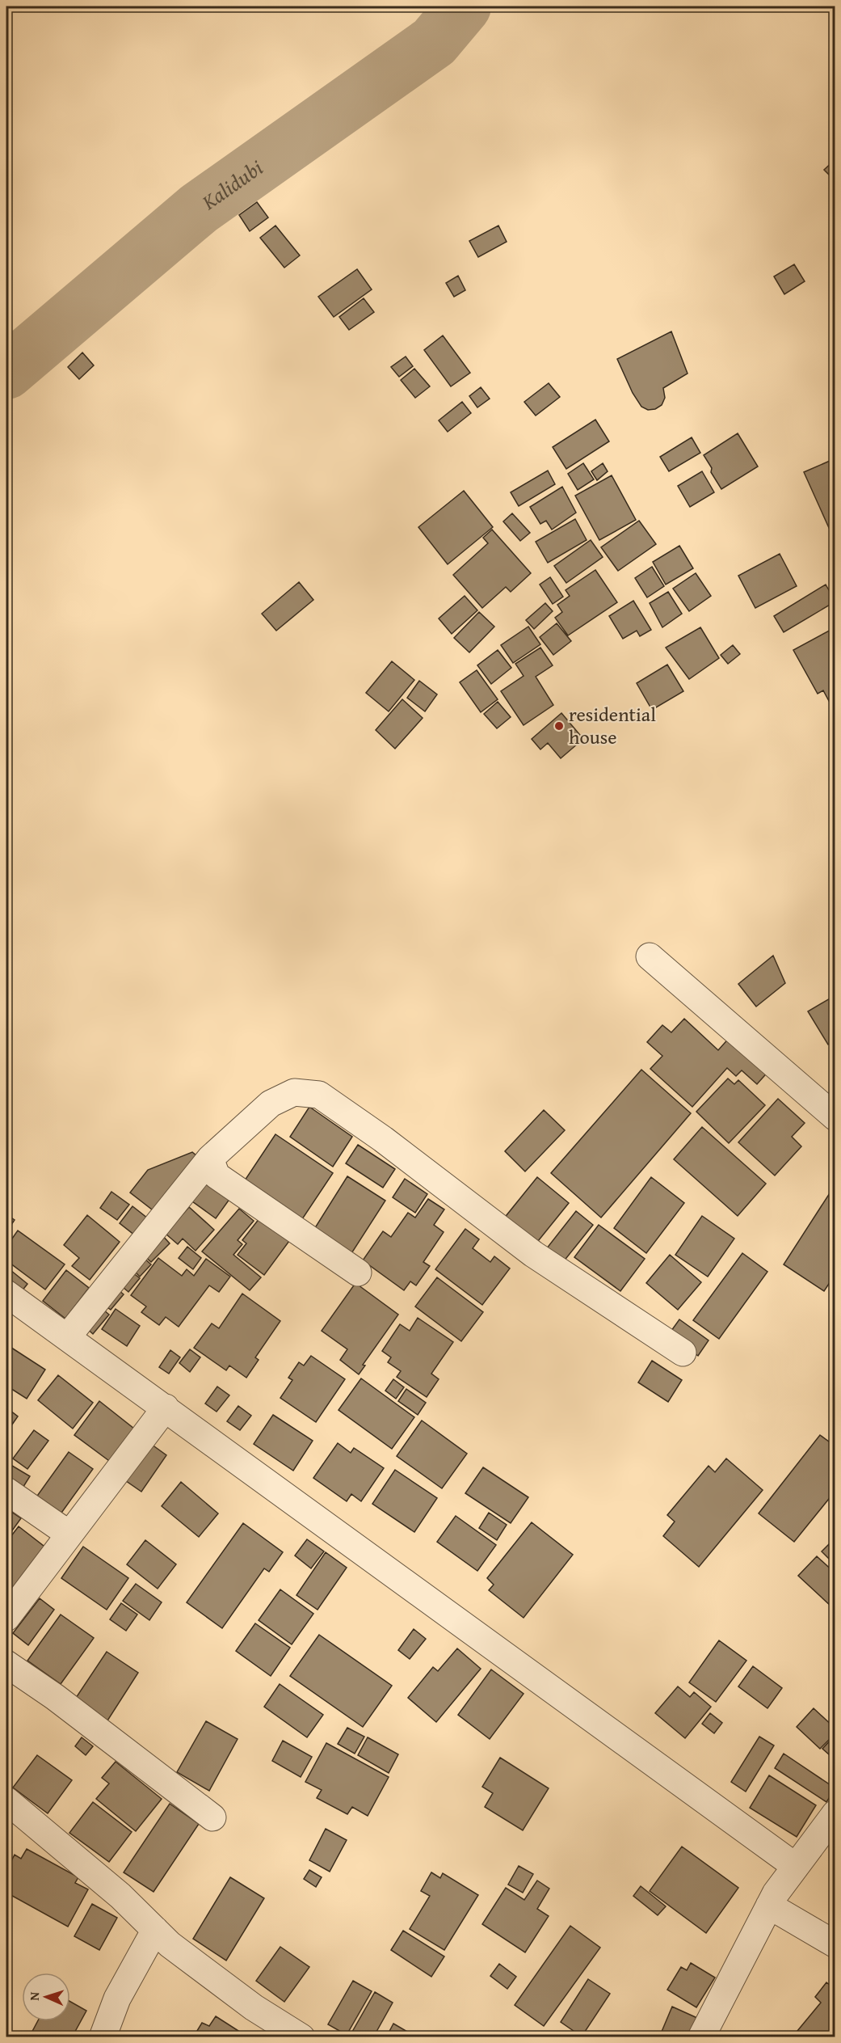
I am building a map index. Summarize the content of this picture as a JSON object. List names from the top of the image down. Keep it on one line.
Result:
{"water":["Kalidubi"],"places":["residential house"],"north":"left"}
